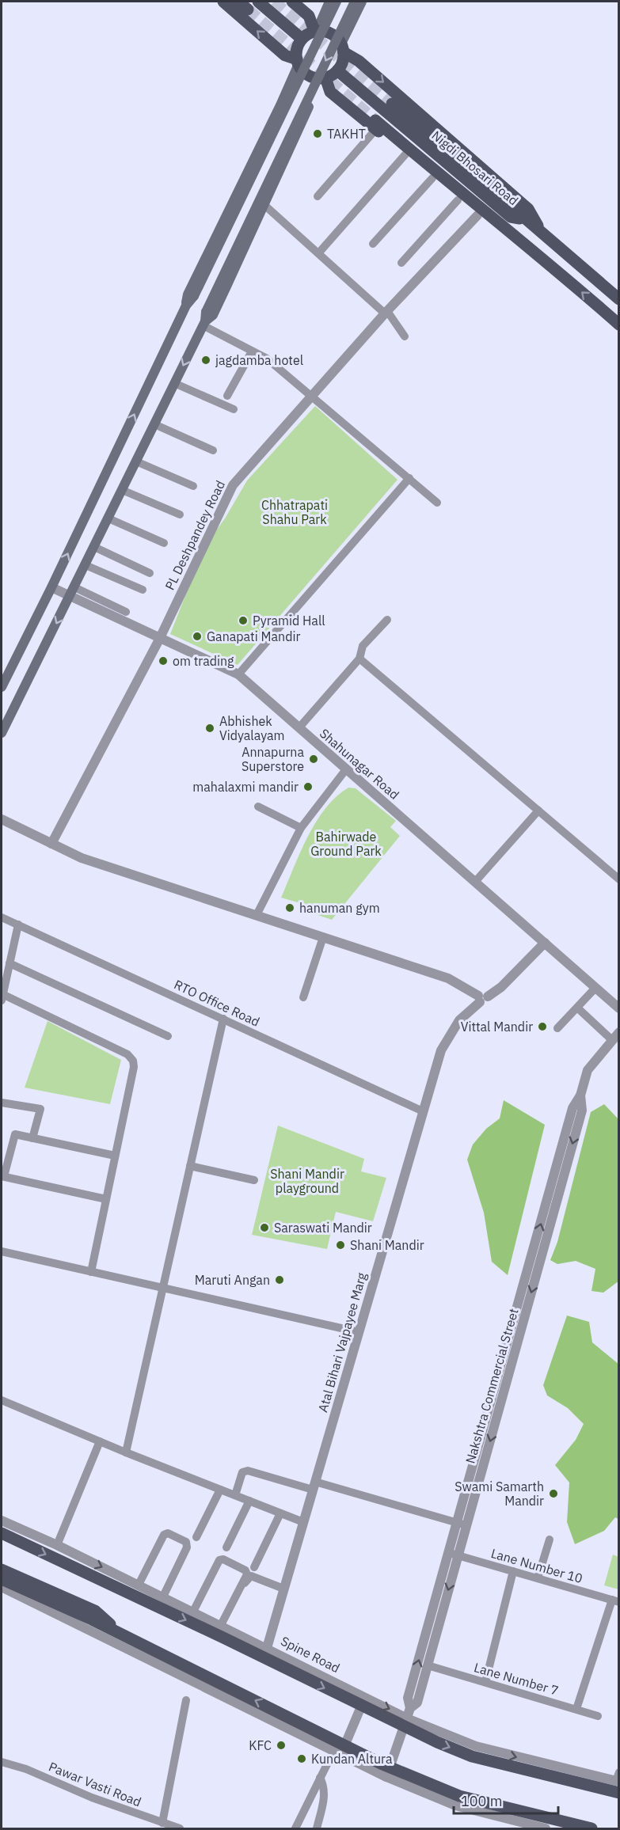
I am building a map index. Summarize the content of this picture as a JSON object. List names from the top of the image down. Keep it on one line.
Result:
{"streets":{"main road":["Nigdi Bhosari Road","Spine Road"],"street":["PL Deshpandey Road","Shahunagar Road","RTO Office Road","Atal Bihari Vajpayee Marg","Nakshtra Commercial Street","Lane Number 10","Lane Number 7","Pawar Vasti Road"]},"crossings":[["PL Deshpandey Road","Shahunagar Road"],["Shahunagar Road","Atal Bihari Vajpayee Marg"],["RTO Office Road","Atal Bihari Vajpayee Marg"],["Atal Bihari Vajpayee Marg","Spine Road"],["Nakshtra Commercial Street","Lane Number 10"],["Nakshtra Commercial Street","Spine Road"],["Nakshtra Commercial Street","Lane Number 7"]],"parks":["Chhatrapati Shahu Park","Bahirwade Ground Park","Shani Mandir playground"],"places":["TAKHT","jagdamba hotel","Pyramid Hall","Ganapati Mandir","om trading","Abhishek Vidyalayam","Annapurna Superstore","mahalaxmi mandir","hanuman gym","Vittal Mandir","Saraswati Mandir","Shani Mandir","Maruti Angan","Swami Samarth Mandir","KFC","Kundan Altura"],"scale_bar":"100 m"}
